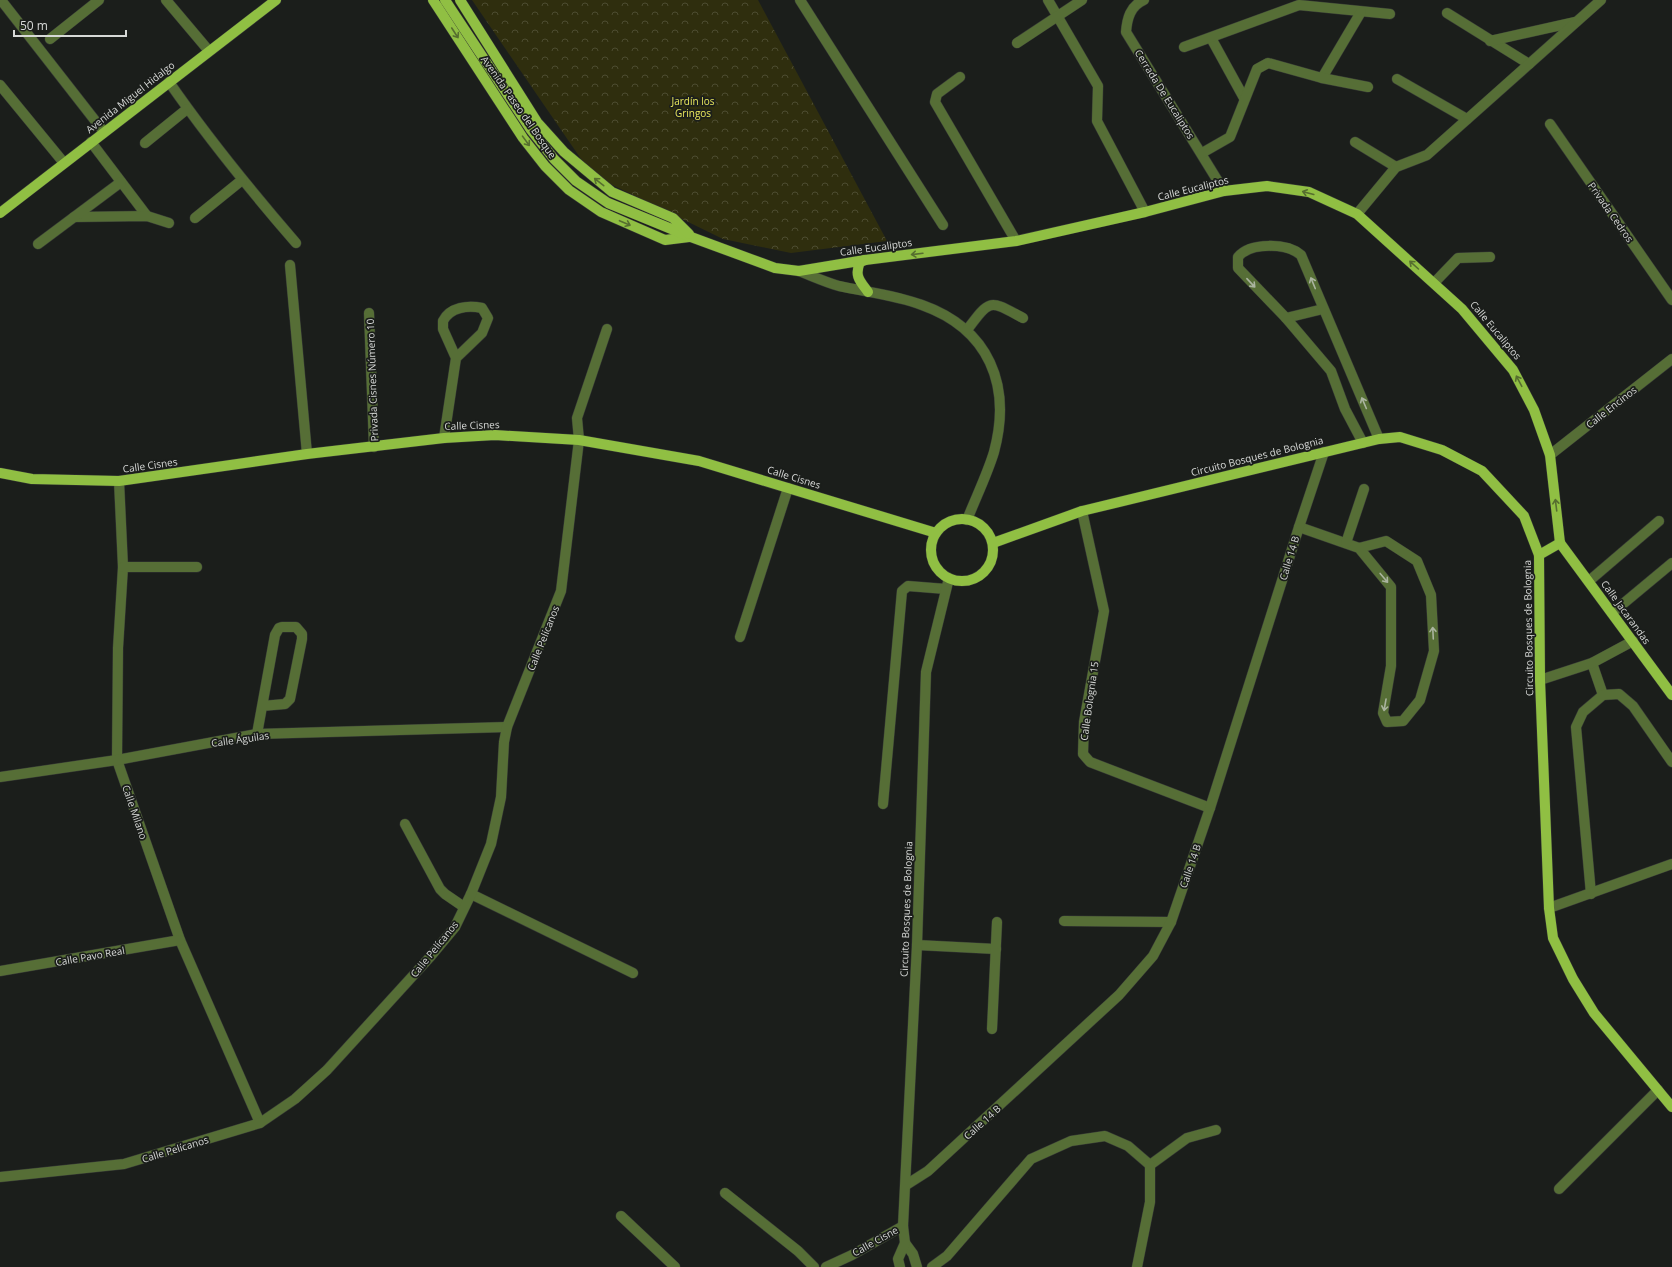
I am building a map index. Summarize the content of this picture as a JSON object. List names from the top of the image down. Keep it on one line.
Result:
{"streets":{"main road":["Avenida Miguel Hidalgo","Avenida Paseo del Bosque","Calle Eucaliptos","Calle Cisnes","Circuito Bosques de Bolognia","Calle Jacarandas"],"street":["Cerrada De Eucaliptos","Privada Cedros","Privada Cisnes Número 10","Calle Encinos","Calle 14 B","Calle Pelícanos","Calle Bolognia 15","Calle Águilas","Calle Milano","Calle Pavo Real","Calle Cisne"]},"crossings":[["Cerrada De Eucaliptos","Calle Eucaliptos"],["Avenida Paseo del Bosque","Calle Eucaliptos"],["Avenida Paseo del Bosque","Calle Cisnes"],["Avenida Paseo del Bosque","Circuito Bosques de Bolognia"],["Calle Eucaliptos","Calle Encinos"],["Calle Eucaliptos","Calle Jacarandas"],["Privada Cisnes Número 10","Calle Cisnes"],["Calle Cisnes","Circuito Bosques de Bolognia"],["Calle Cisnes","Calle Pelícanos"],["Calle Cisnes","Calle Milano"],["Circuito Bosques de Bolognia","Calle 14 B"],["Circuito Bosques de Bolognia","Calle Bolognia 15"],["Circuito Bosques de Bolognia","Calle Cisne"],["Calle 14 B","Calle Bolognia 15"],["Calle Pelícanos","Calle Águilas"],["Calle Pelícanos","Calle Milano"],["Calle Águilas","Calle Milano"],["Calle Milano","Calle Pavo Real"]],"one_way":["Calle Eucaliptos"],"parks":["Jardín los Gringos"],"scale_bar":"50 m"}
